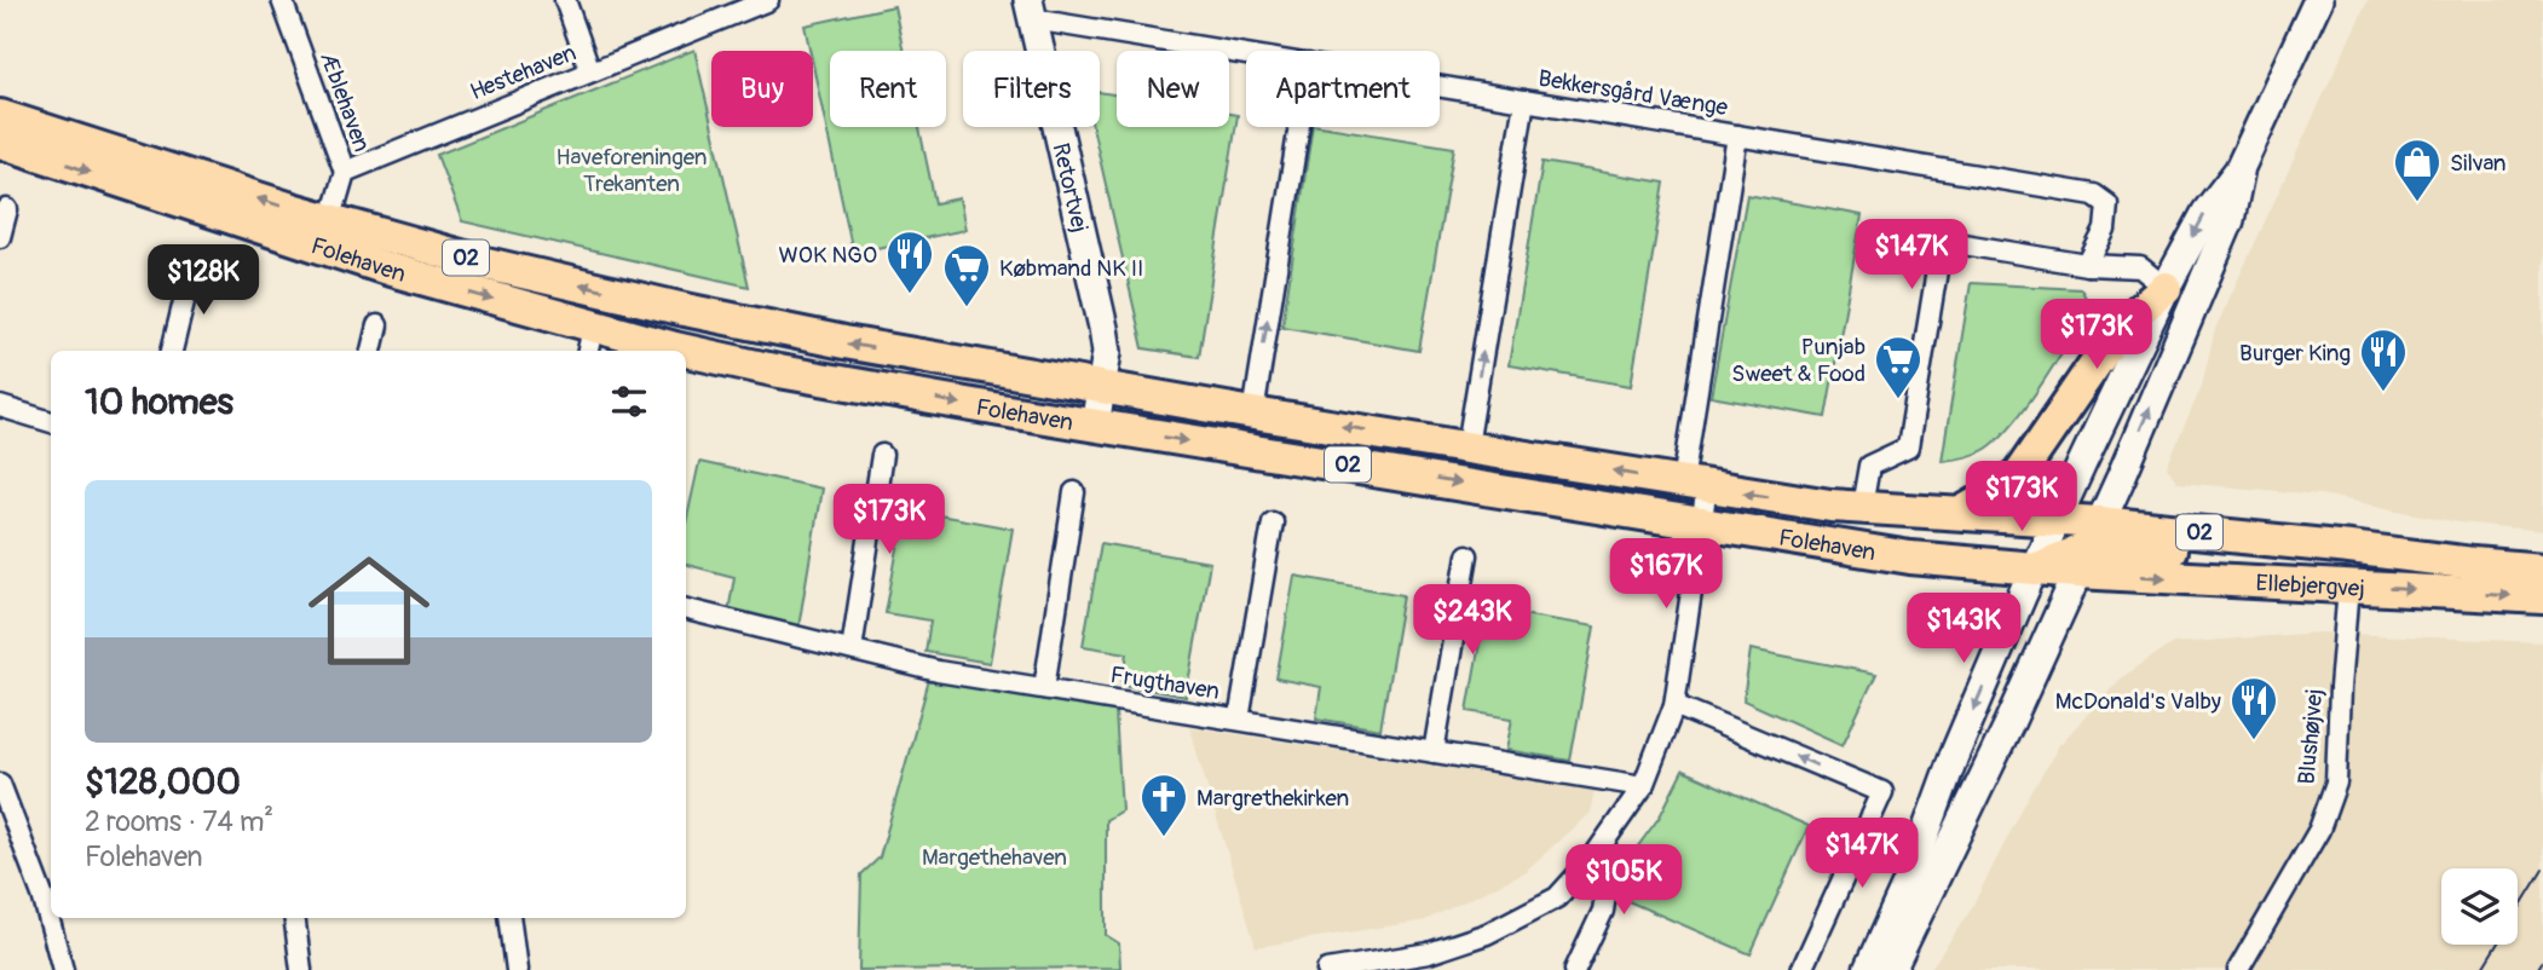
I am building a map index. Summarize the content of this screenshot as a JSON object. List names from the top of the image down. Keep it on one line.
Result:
{"streets":{"main road":["O2","Folehaven","Ellebjergvej"],"street":["Hestehaven","Bekkersgård Vænge","Æblehaven","Retortvej","Frugthaven","Blushøjvej"]},"crossings":[["Hestehaven","Æblehaven"],["Bekkersgård Vænge","Retortvej"],["Bekkersgård Vænge","Folehaven"],["Retortvej","Folehaven"],["Folehaven","Ellebjergvej"],["Ellebjergvej","Blushøjvej"]],"parks":["Haveforeningen Trekanten","Margethehaven"],"places":{"shop":["Silvan"],"restaurant":["WOK NGO","Burger King","McDonald's Valby"],"supermarket":["Købmand NK II","Punjab Sweet & Food"],"church":["Margrethekirken"]},"page":{"chip":["Buy","Rent","Filters","New","Apartment"],"price":["$147K","$128K","$173K","$173K","$173K","$167K","$243K","$143K","$147K","$105K"],"heading":"10 homes","list":[{"name":"$128,000","note":"2 rooms · 74 m² · Folehaven"}]}}
